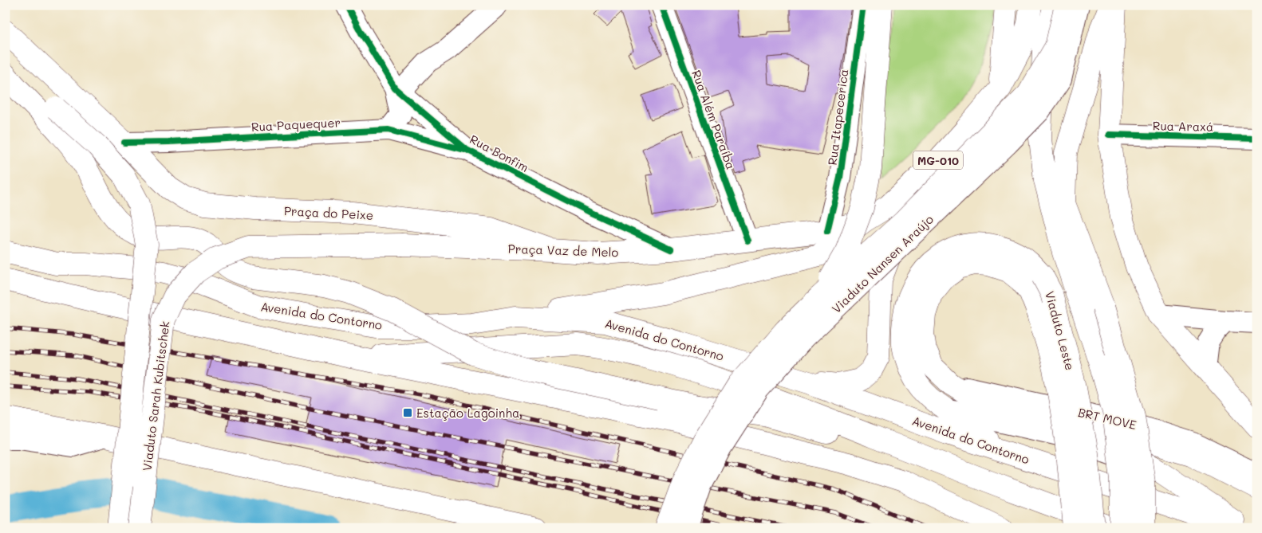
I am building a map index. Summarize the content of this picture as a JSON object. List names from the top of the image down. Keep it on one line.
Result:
{"streets":{"main road":["MG-010","Praça do Peixe","Praça Vaz de Melo","Avenida do Contorno","Viaduto Leste","Viaduto Sarah Kubitschek"],"street":["Rua Itapecerica","Rua Além Paraíba","Rua Paquequer","Rua Araxá","Rua Bonfim","Viaduto Nansen Araújo","BRT MOVE"]},"crossings":[["Rua Itapecerica","Praça Vaz de Melo"],["Rua Além Paraíba","Praça Vaz de Melo"],["Rua Paquequer","Rua Bonfim"],["Rua Paquequer","Praça do Peixe"],["Rua Bonfim","Praça Vaz de Melo"],["MG-010","Praça Vaz de Melo"],["Praça do Peixe","Praça Vaz de Melo"],["Praça Vaz de Melo","Viaduto Sarah Kubitschek"],["Avenida do Contorno","Viaduto Leste"],["Viaduto Leste","BRT MOVE"]],"places":{"transit":["Estação Lagoinha"]}}
